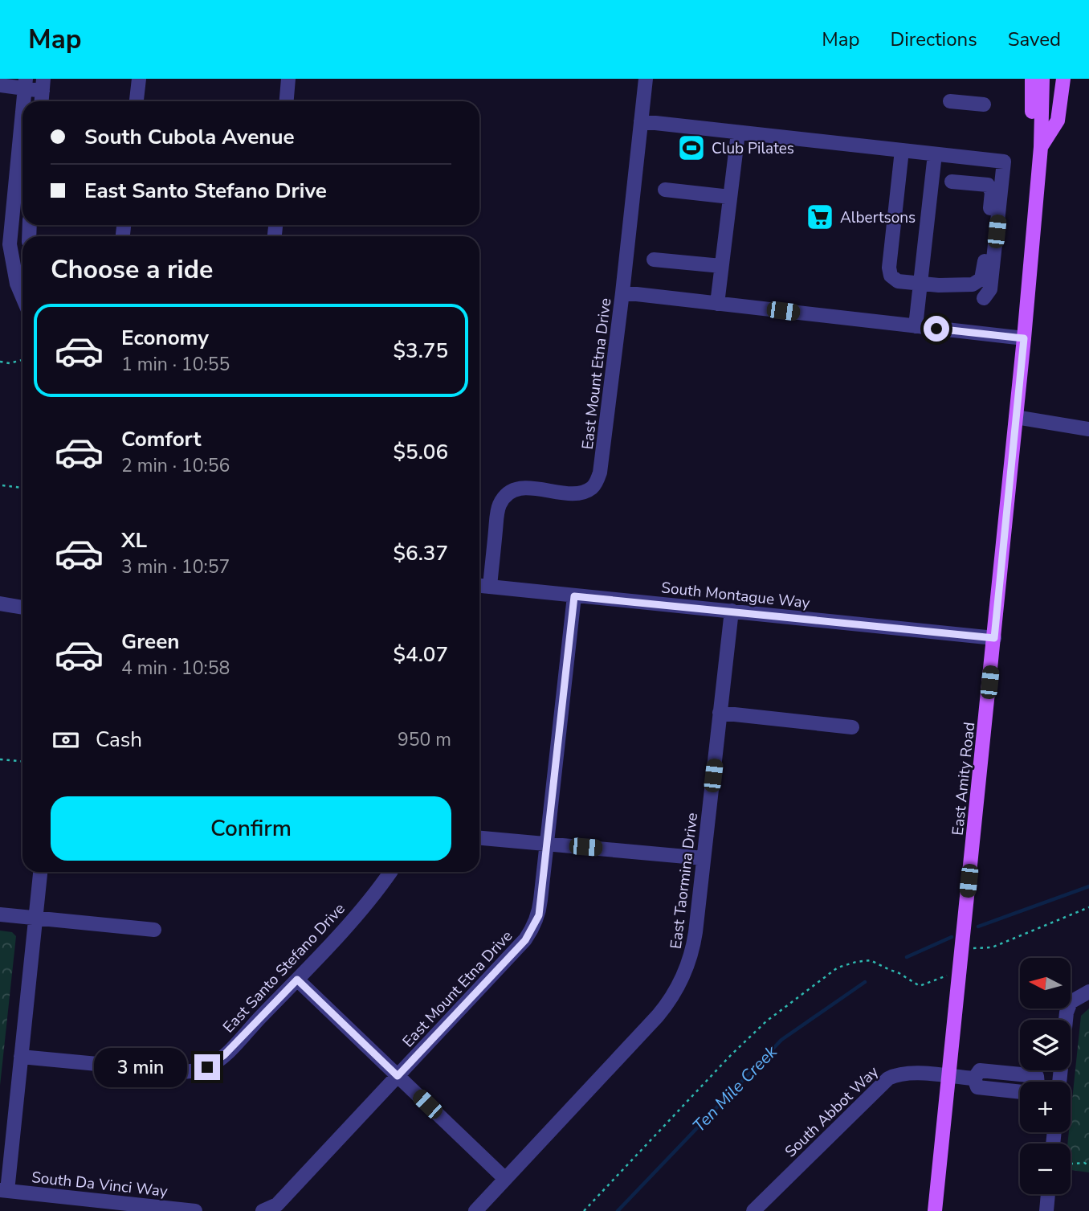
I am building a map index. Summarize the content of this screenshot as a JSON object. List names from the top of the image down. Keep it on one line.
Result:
{"streets":{"main road":["East Amity Road"],"street":["East Mount Etna Drive","South Montague Way","East Taormina Drive","East Santo Stefano Drive","South Abbot Way","South Da Vinci Way"]},"crossings":[["East Mount Etna Drive","South Montague Way"],["South Montague Way","East Amity Road"],["South Montague Way","East Taormina Drive"],["East Amity Road","South Abbot Way"]],"water":["Ten Mile Creek"],"places":{"sports":["Club Pilates"],"supermarket":["Albertsons"]},"north":"left","page":{"header":"Map","nav":["Map","Directions","Saved"],"banner":["South Cubola Avenue","East Santo Stefano Drive"],"heading":"Choose a ride","list":[{"name":"Economy","note":"1 min · 10:55","value":"$3.75"},{"name":"Comfort","note":"2 min · 10:56","value":"$5.06"},{"name":"XL","note":"3 min · 10:57","value":"$6.37"},{"name":"Green","note":"4 min · 10:58","value":"$4.07"}],"pay":["Cash","950 m"],"buttons":"Confirm","map_buttons":["+","−"],"bubble":"3 min"}}
